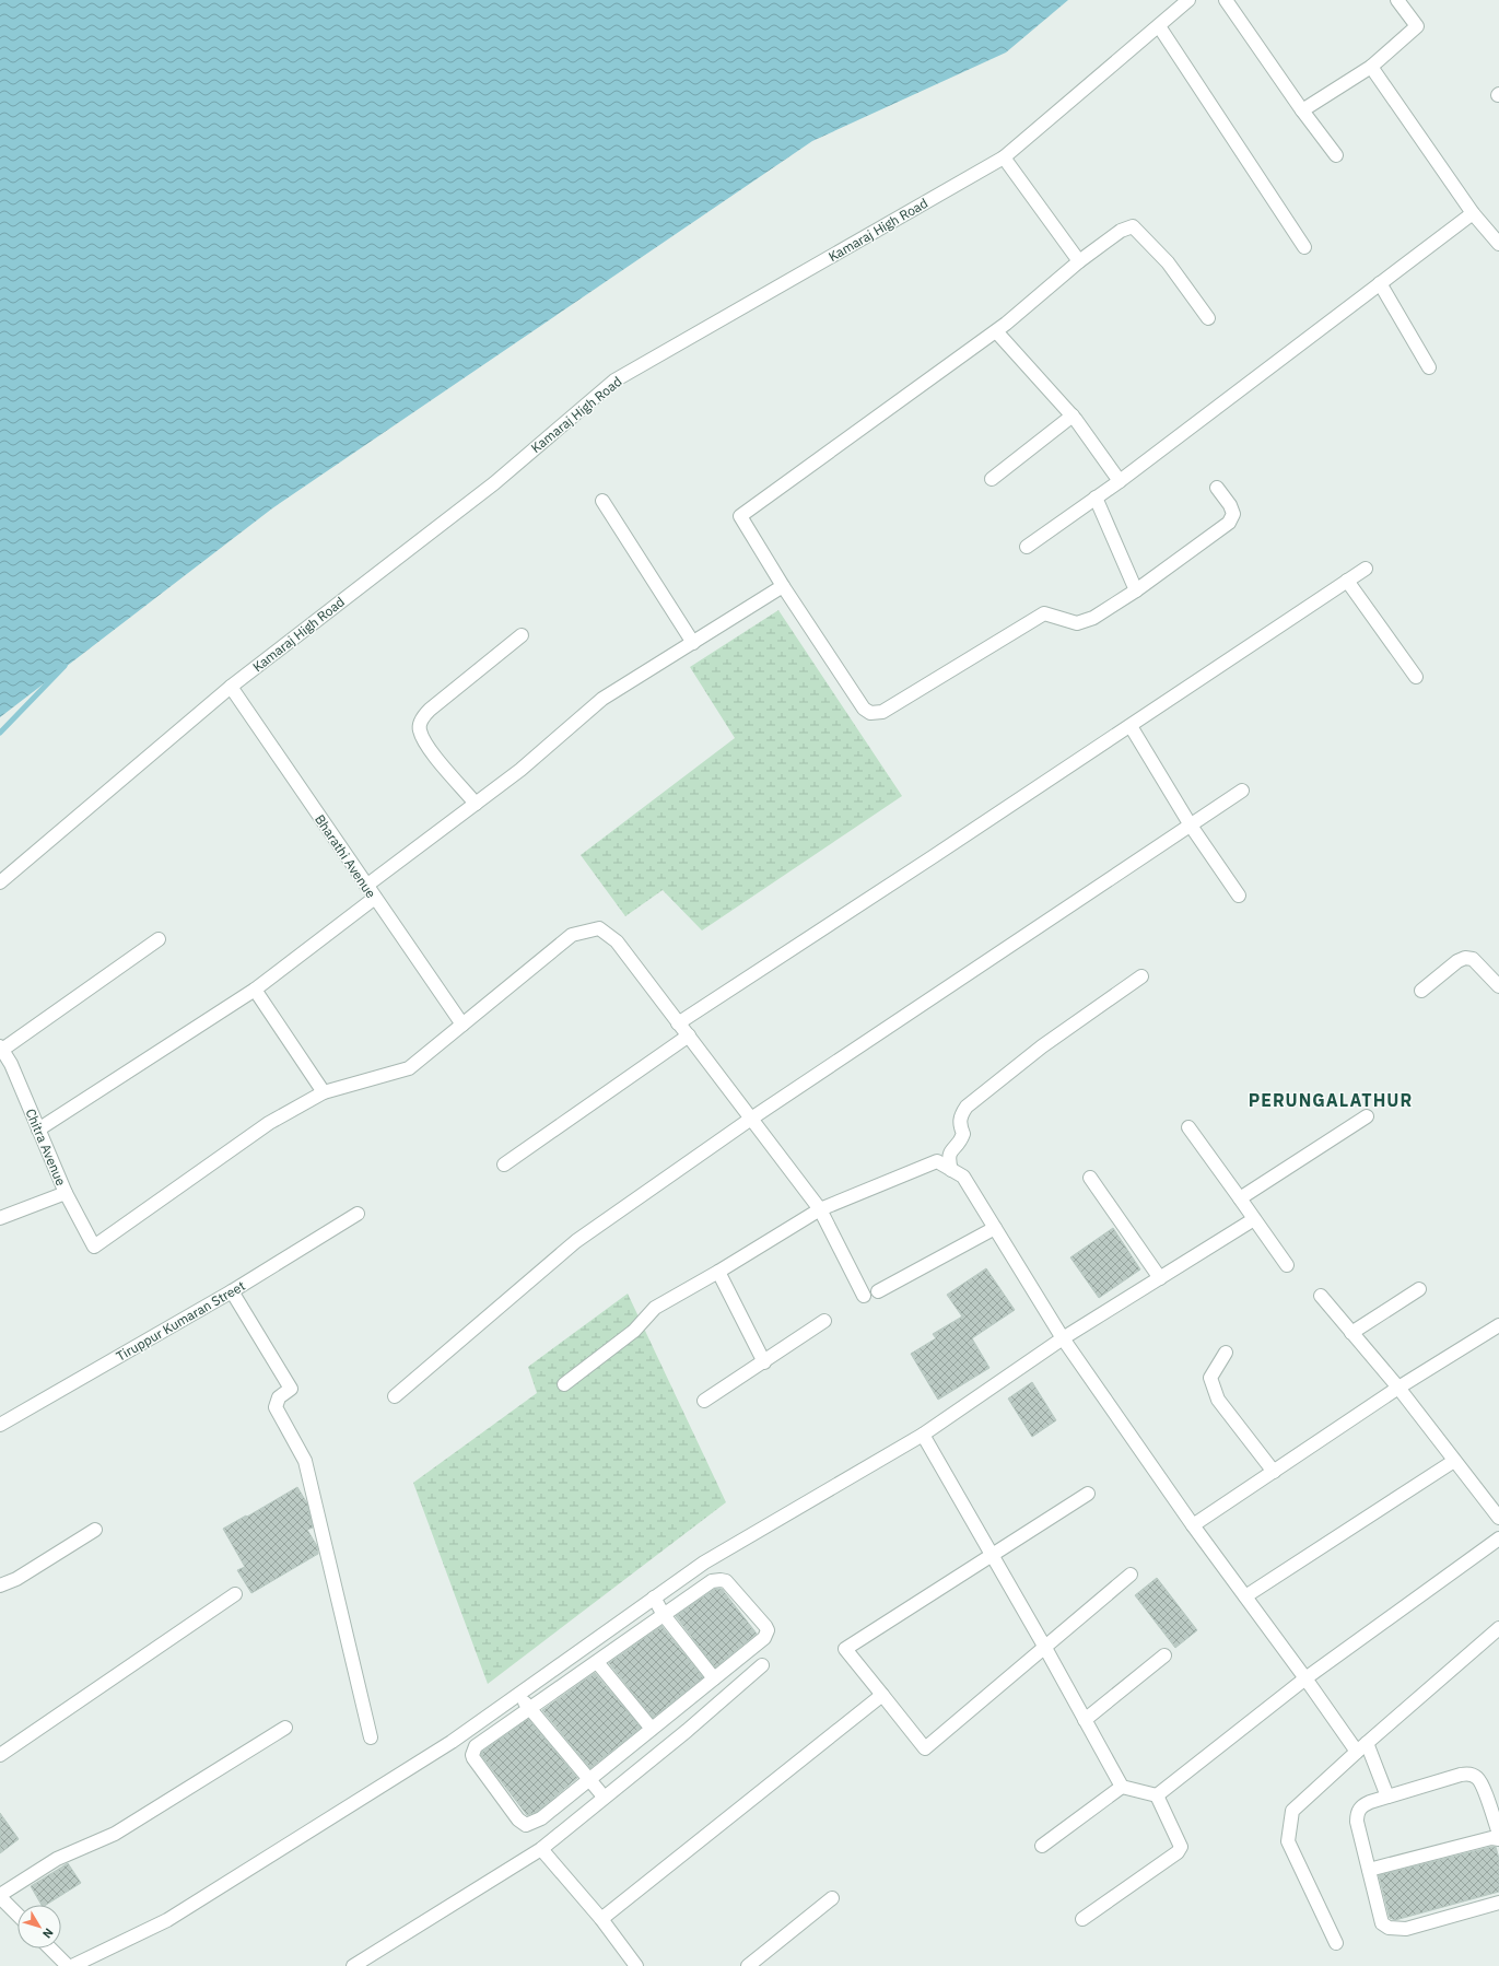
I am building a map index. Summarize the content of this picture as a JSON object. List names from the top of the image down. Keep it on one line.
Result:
{"streets":{"street":["Kamaraj High Road","Bharathi Avenue","Chitra Avenue","Tiruppur Kumaran Street"]},"crossings":[["Kamaraj High Road","Bharathi Avenue"]],"districts":["PERUNGALATHUR"],"north":"bottom right"}
